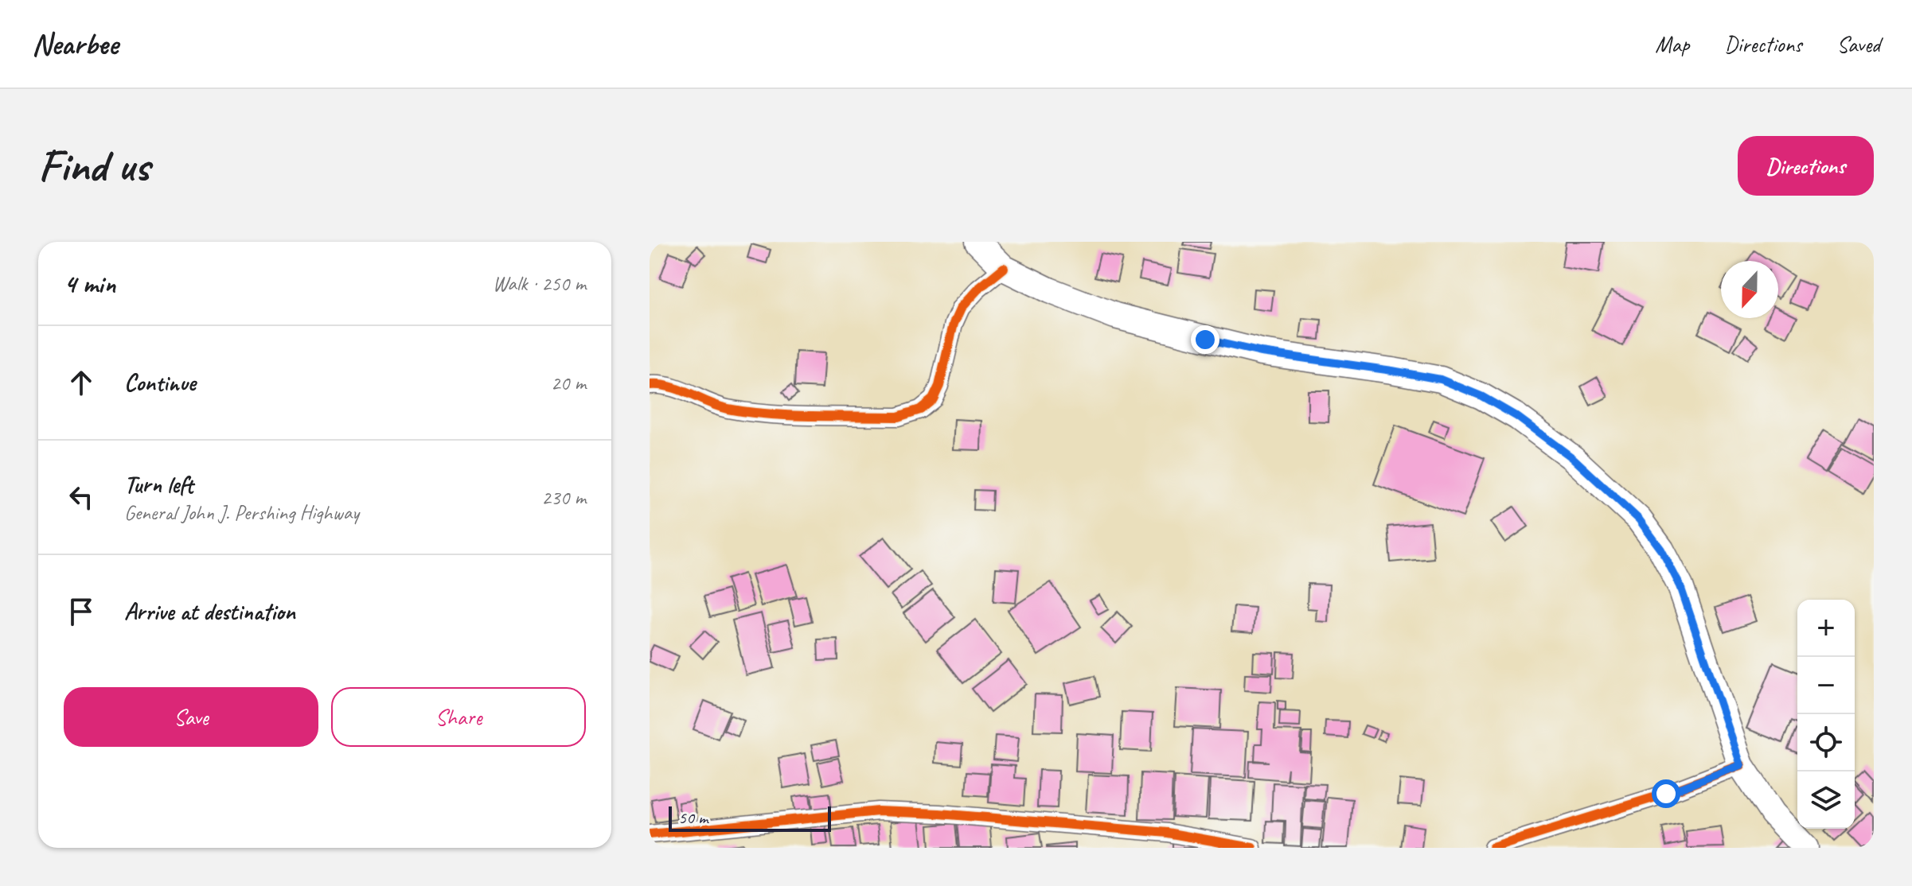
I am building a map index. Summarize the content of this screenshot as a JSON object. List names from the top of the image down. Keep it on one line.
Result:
{"scale_bar":"50 m","north":"bottom","page":{"header":"Nearbee","nav":["Map","Directions","Saved"],"buttons":["Directions",["Save","Share"]],"title":"Find us","heading":["4 min","Walk · 250 m"],"list":[["Continue","20 m"],["Turn left","General John J. Pershing Highway","230 m"],"Arrive at destination"],"map_buttons":["+","−"],"scale":"50 m"}}
